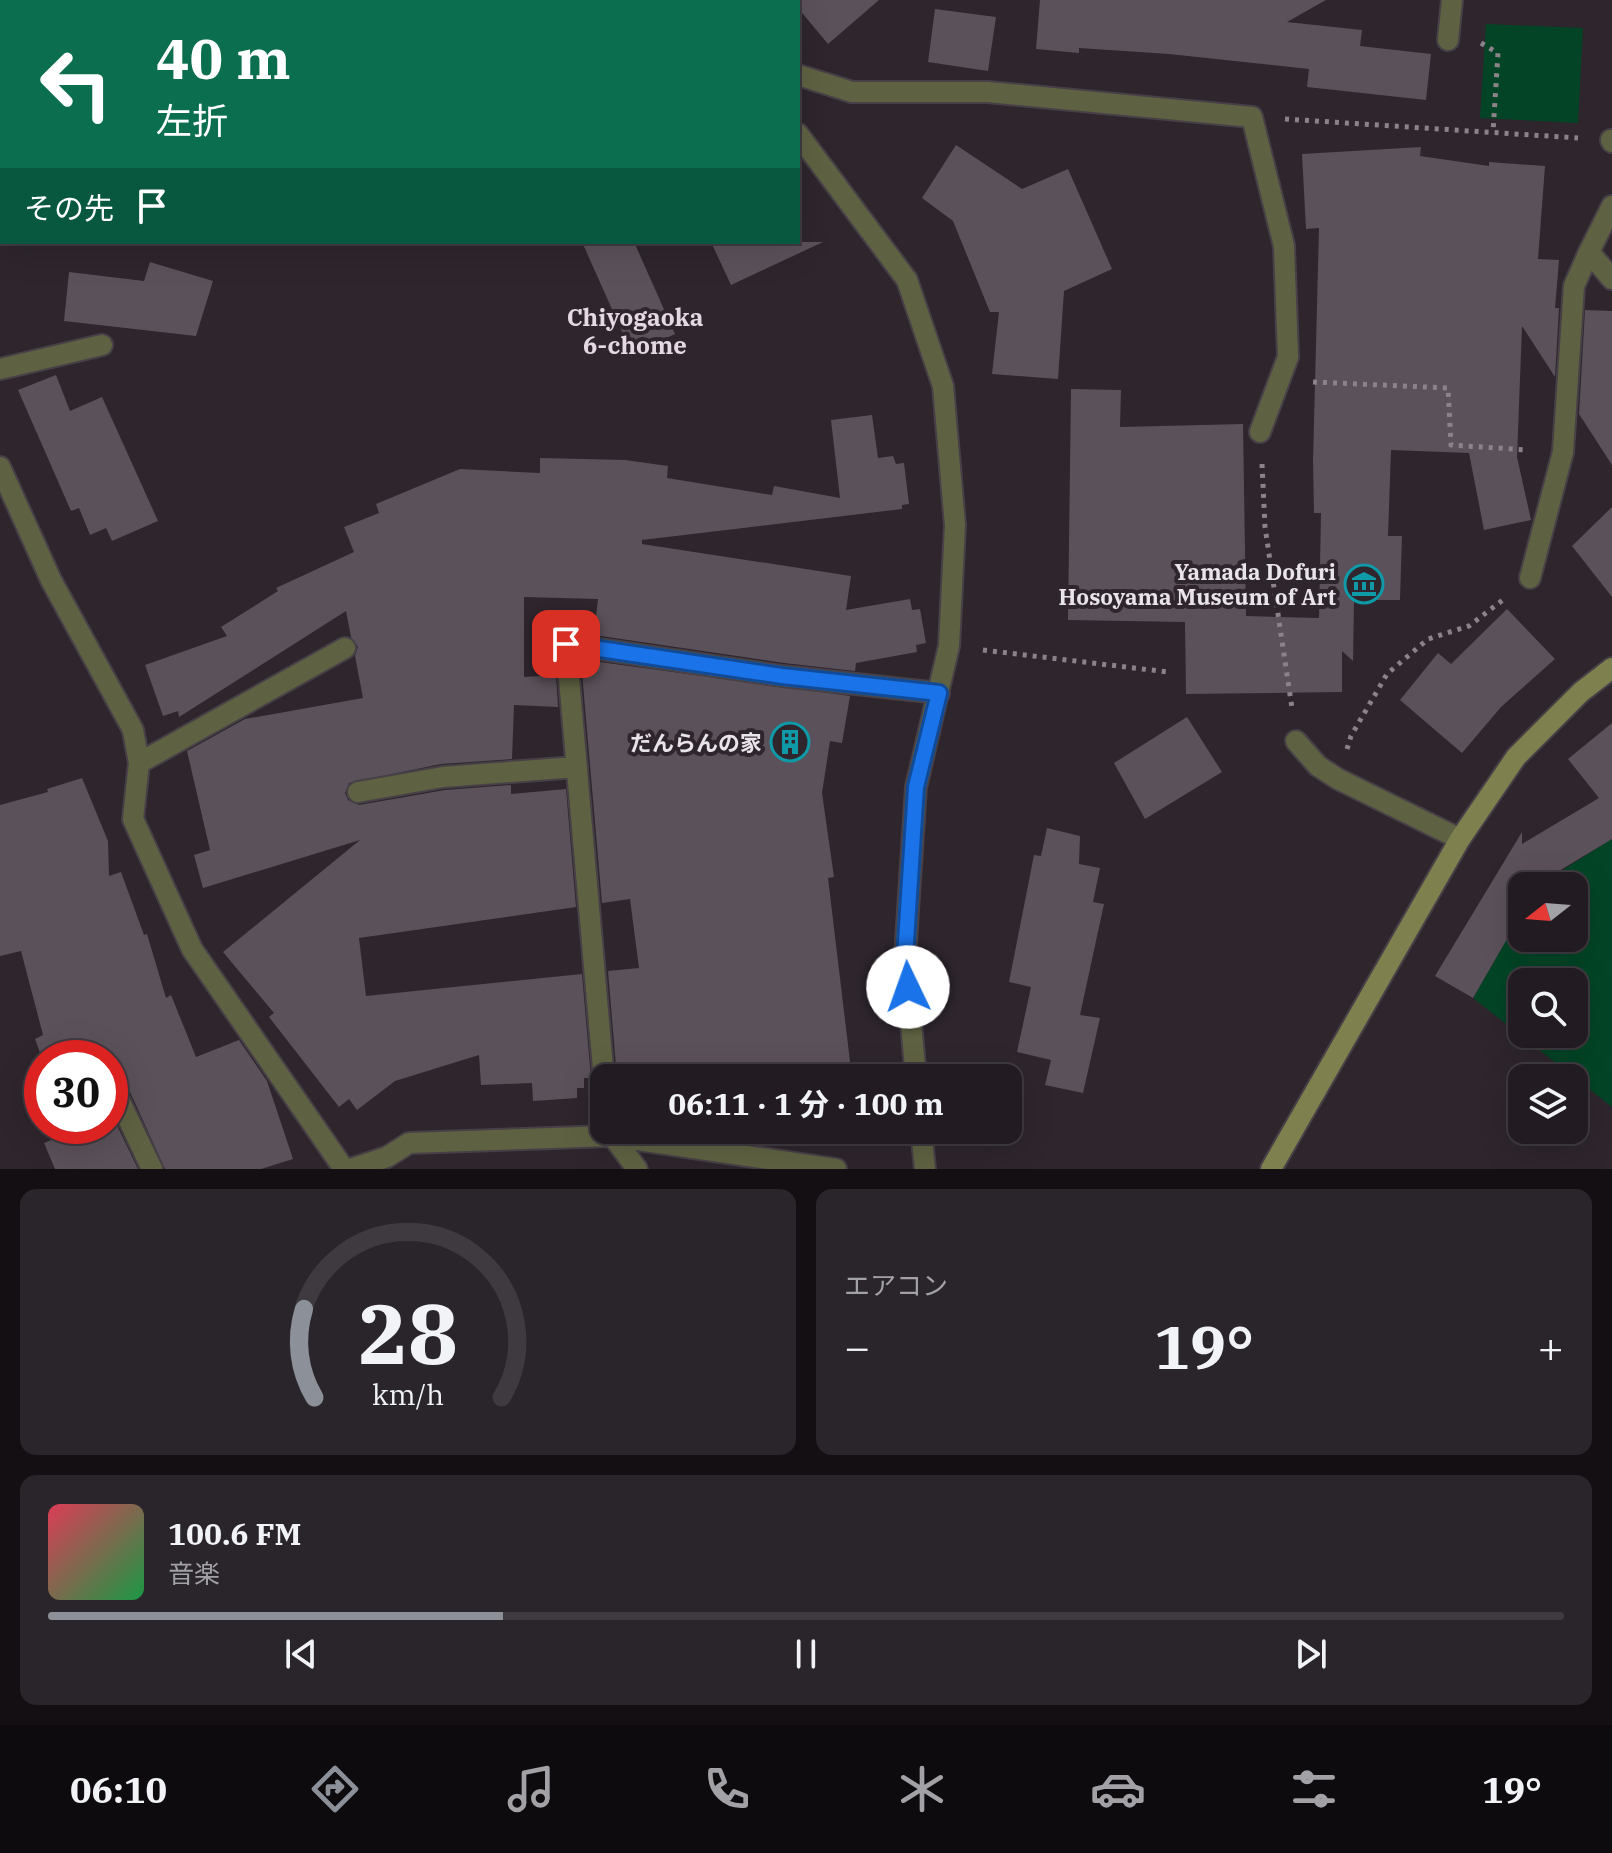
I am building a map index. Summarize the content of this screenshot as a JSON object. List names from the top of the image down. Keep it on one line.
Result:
{"districts":["Chiyogaoka 6-chome"],"places":{"museum":["Yamada Dofuri Hosoyama Museum of Art"],"building":["だんらんの家"]},"north":"left","page":{"turn":["40 m","左折"],"then":"その先","limit":"30","trip":"06:11 · 1 分 · 100 m","tile":"エアコン","heat":["−","19°","+"],"song":["100.6 FM","音楽"],"tabs":["06:10","19°"],"gauge":["28","km/h"]}}
